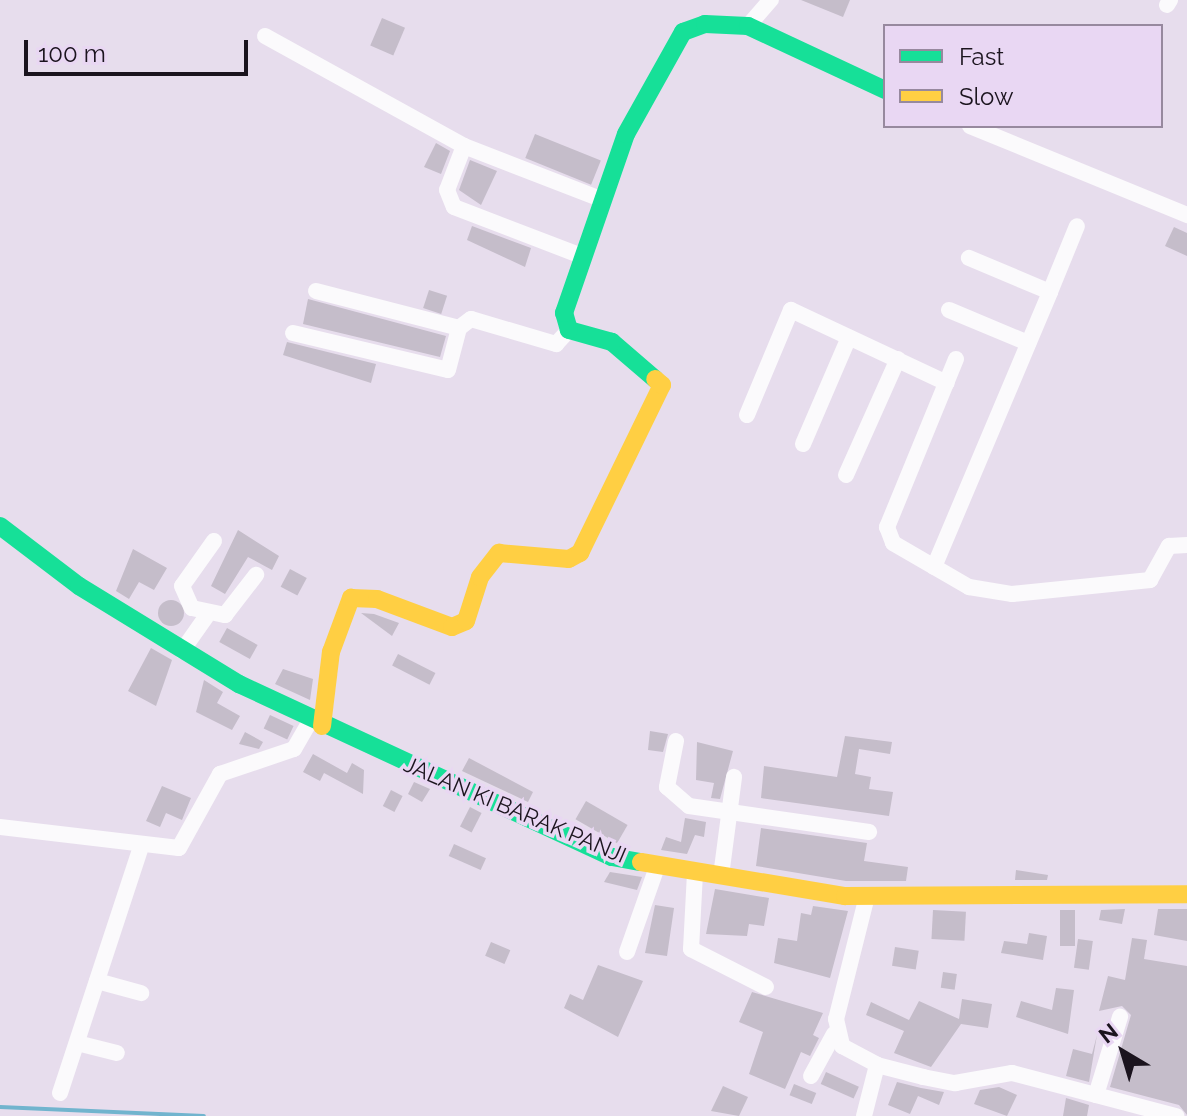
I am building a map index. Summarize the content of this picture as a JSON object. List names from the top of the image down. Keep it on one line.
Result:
{"streets":{"street":["JALAN KI BARAK PANJI"]},"legend":["Fast","Slow"],"scale_bar":"100 m","north":"top left"}
